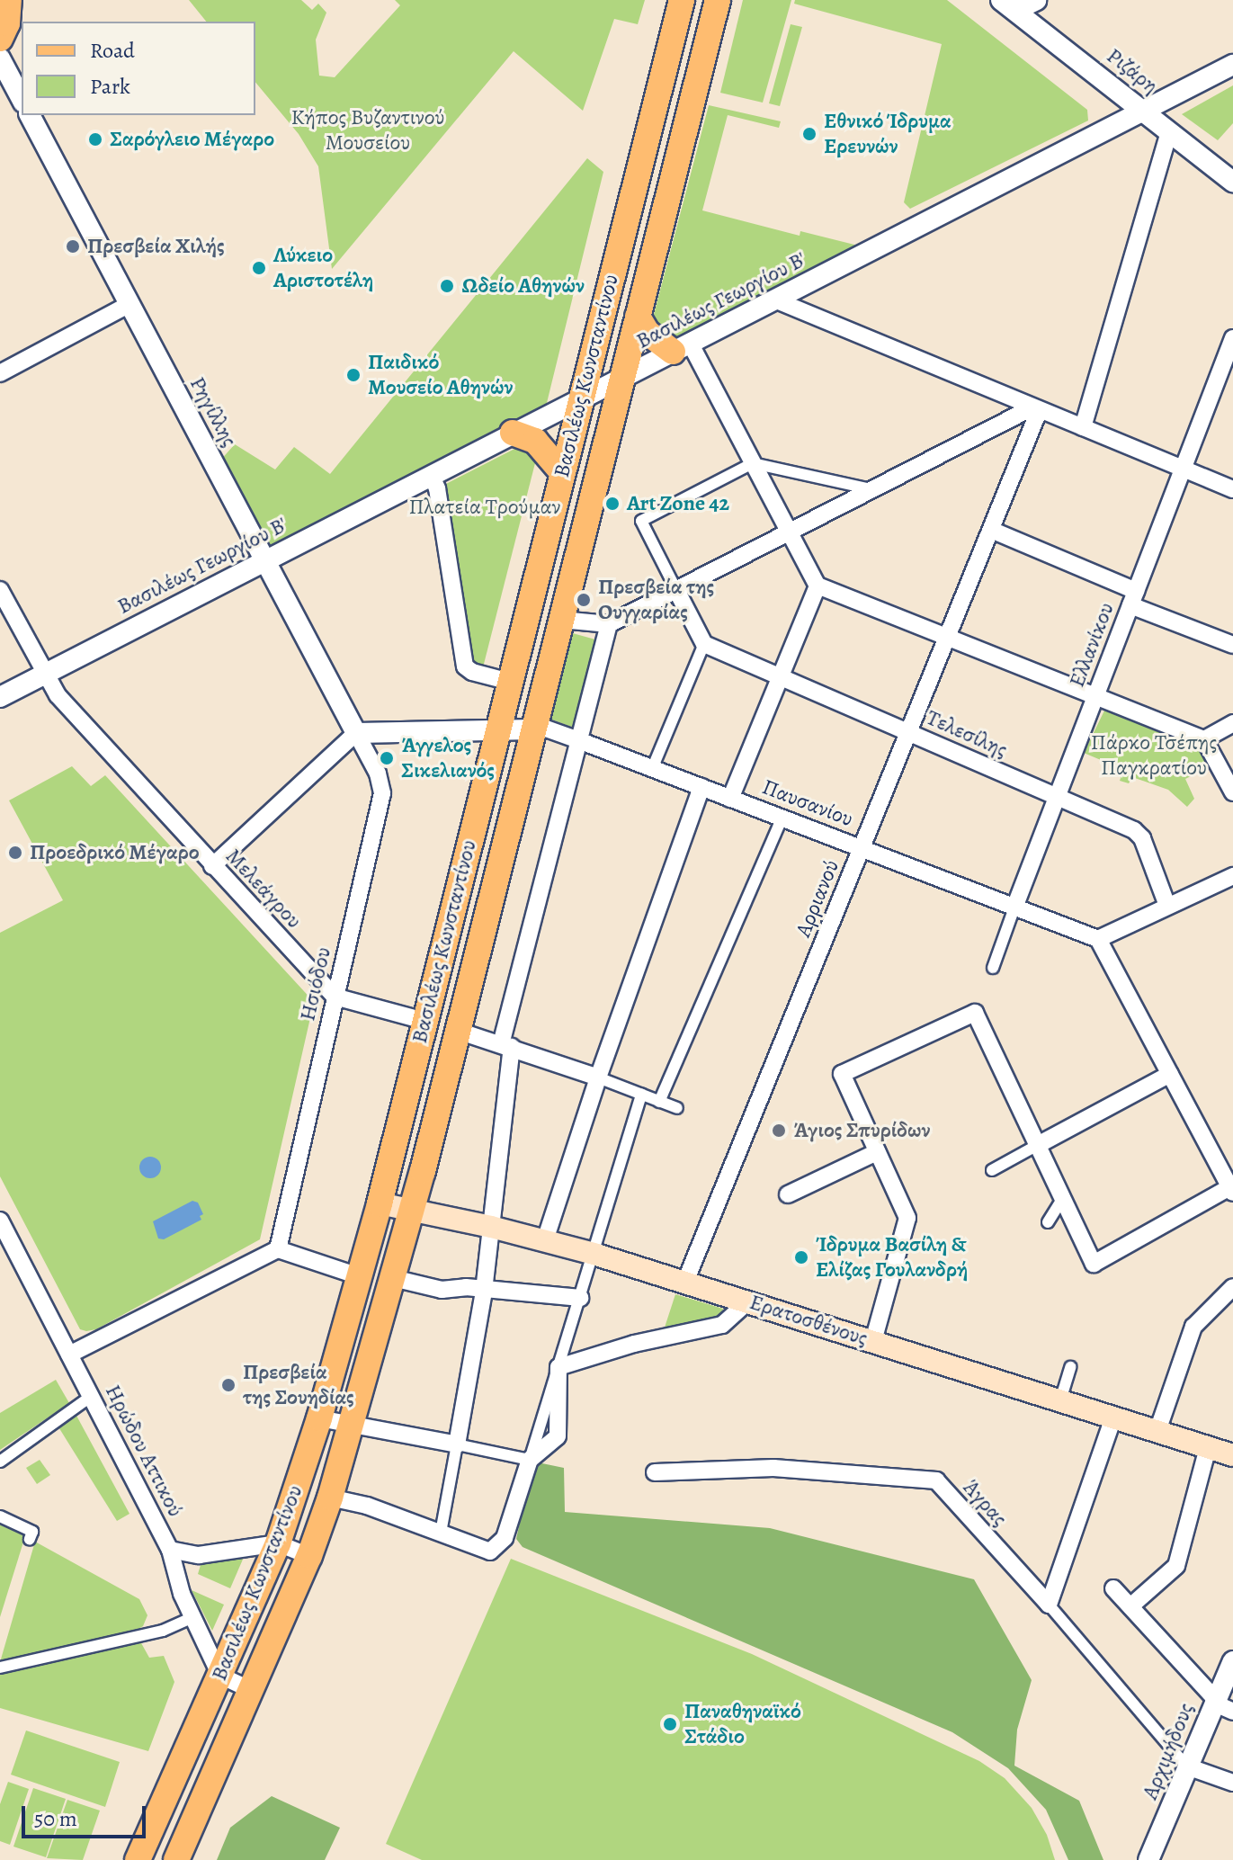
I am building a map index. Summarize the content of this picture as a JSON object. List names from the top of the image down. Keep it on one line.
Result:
{"streets":{"main road":["Βασιλέως Κωνσταντίνου","Ερατοσθένους"],"street":["Ριζάρη","Βασιλέως Γεωργίου Β'","Ρηγίλλης","Ελλανίκου","Τελεσίλης","Παυσανίου","Μελεάγρου","Αρριανού","Ησιόδου","Ηρώδου Αττικού","Άγρας","Αρχιμήδους"]},"crossings":[["Ριζάρη","Βασιλέως Γεωργίου Β'"],["Βασιλέως Γεωργίου Β'","Βασιλέως Κωνσταντίνου"],["Βασιλέως Γεωργίου Β'","Ρηγίλλης"],["Βασιλέως Γεωργίου Β'","Μελεάγρου"],["Βασιλέως Κωνσταντίνου","Παυσανίου"],["Βασιλέως Κωνσταντίνου","Ερατοσθένους"],["Βασιλέως Κωνσταντίνου","Ηρώδου Αττικού"],["Ρηγίλλης","Παυσανίου"],["Ρηγίλλης","Ησιόδου"],["Ελλανίκου","Τελεσίλης"],["Ελλανίκου","Παυσανίου"],["Τελεσίλης","Αρριανού"],["Παυσανίου","Αρριανού"],["Παυσανίου","Ησιόδου"],["Μελεάγρου","Ησιόδου"],["Αρριανού","Ερατοσθένους"],["Άγρας","Αρχιμήδους"]],"parks":["Κήπος Βυζαντινού Μουσείου","Πλατεία Τρούμαν","Πάρκο Τσέπης Παγκρατίου"],"places":["Εθνικό Ίδρυμα Ερευνών","Σαρόγλειο Μέγαρο","Πρεσβεία Χιλής","Λύκειο Αριστοτέλη","Ωδείο Αθηνών","Παιδικό Μουσείο Αθηνών","Art Zone 42","Πρεσβεία της Ουγγαρίας","Άγγελος Σικελιανός","Προεδρικό Μέγαρο","Άγιος Σπυρίδων","Ίδρυμα Βασίλη & Ελίζας Γουλανδρή","Πρεσβεία της Σουηδίας","Παναθηναϊκό Στάδιο"],"legend":["Road","Park"],"scale_bar":"50 m"}
